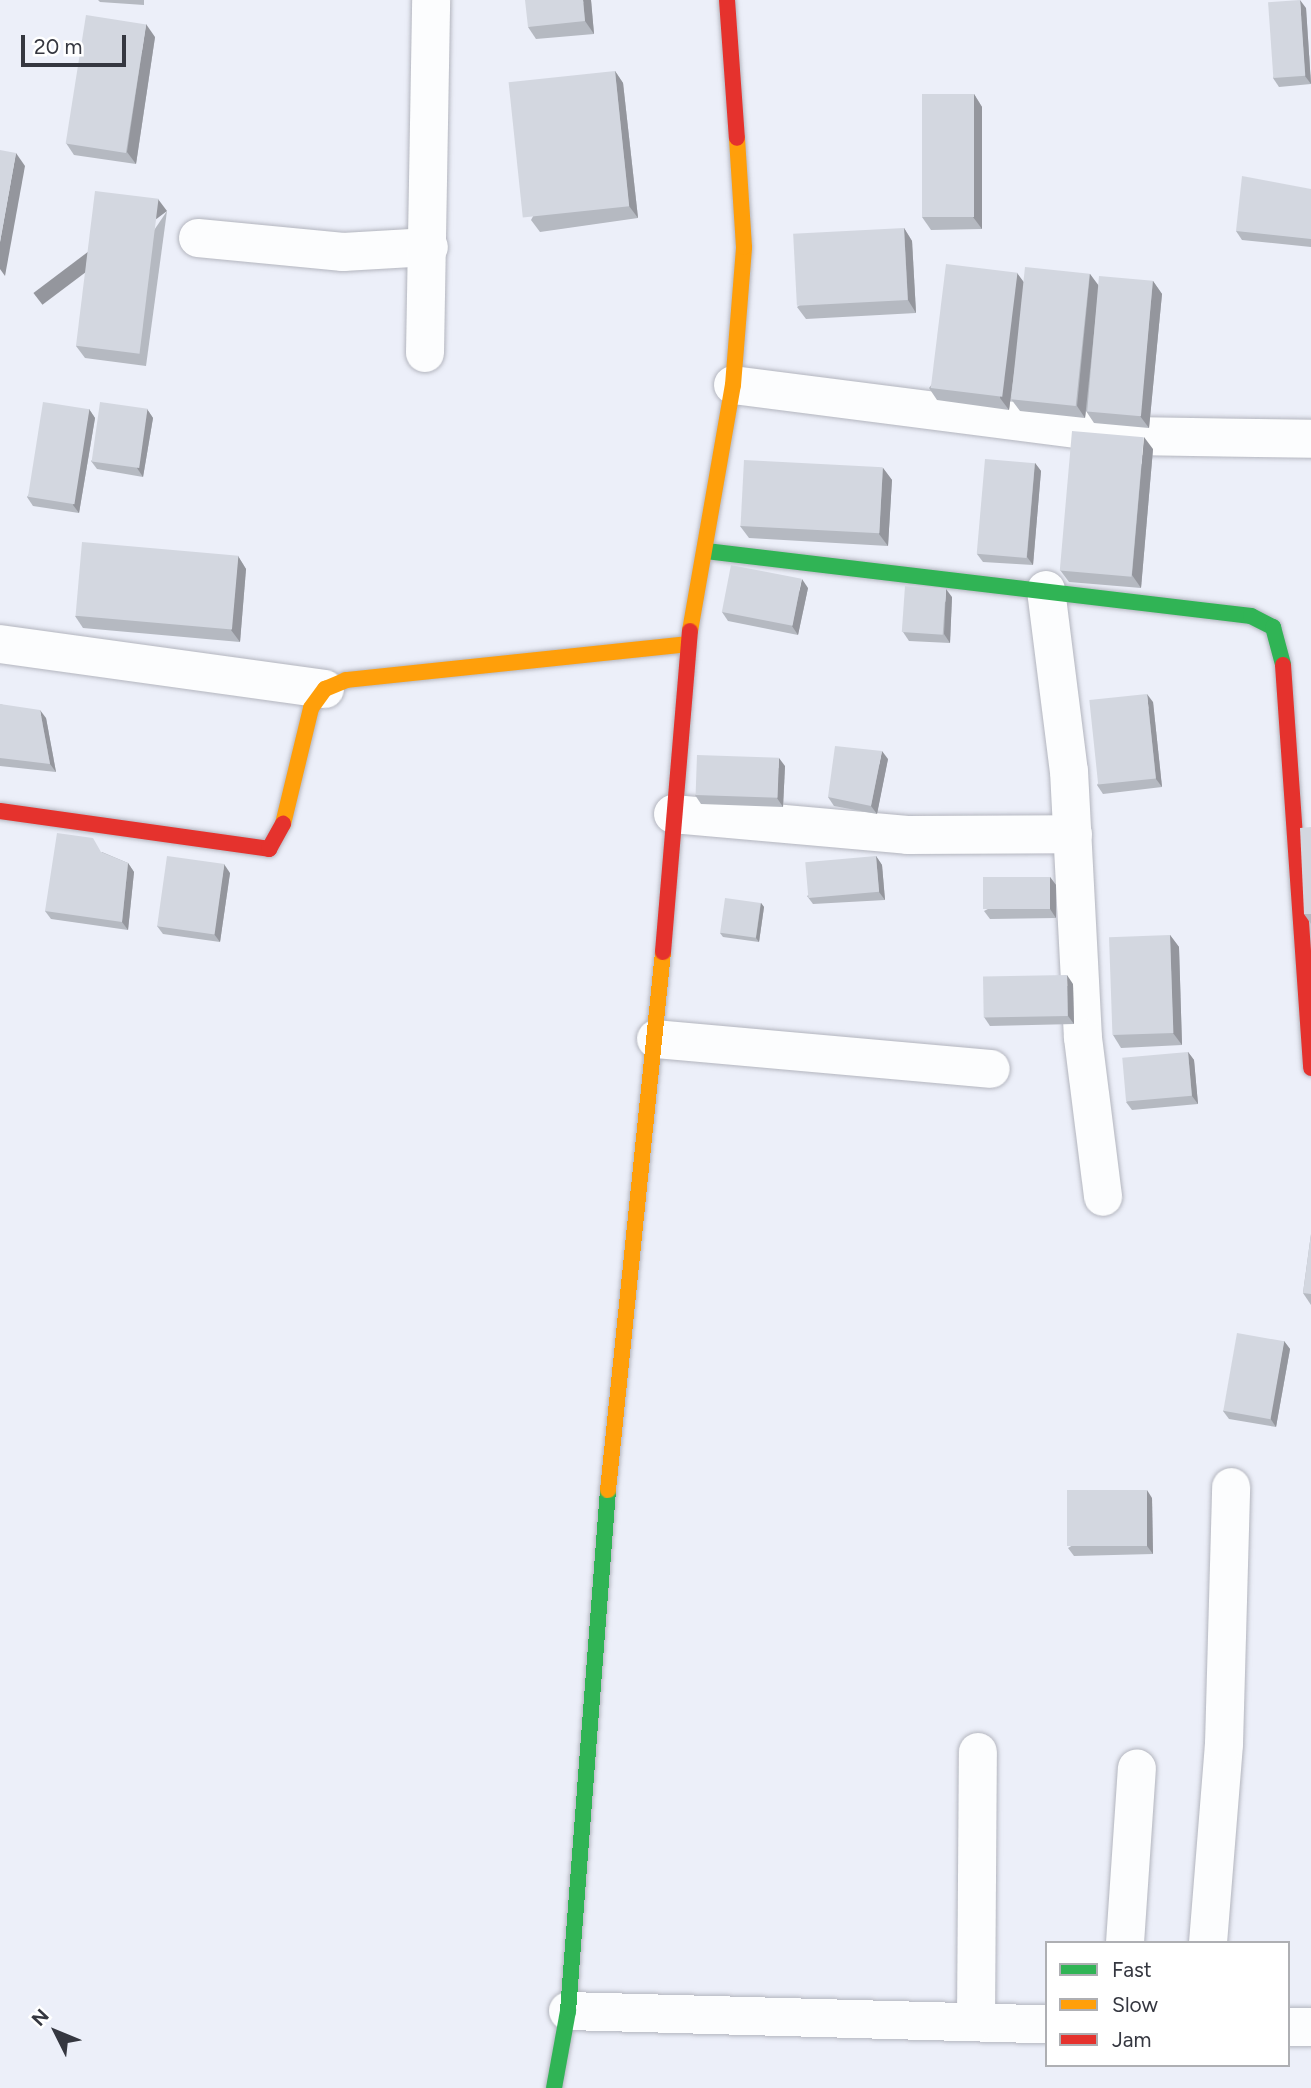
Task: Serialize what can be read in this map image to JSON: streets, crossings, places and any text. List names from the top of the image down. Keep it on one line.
{"legend":["Fast","Slow","Jam"],"scale_bar":"20 m","north":"top left"}
